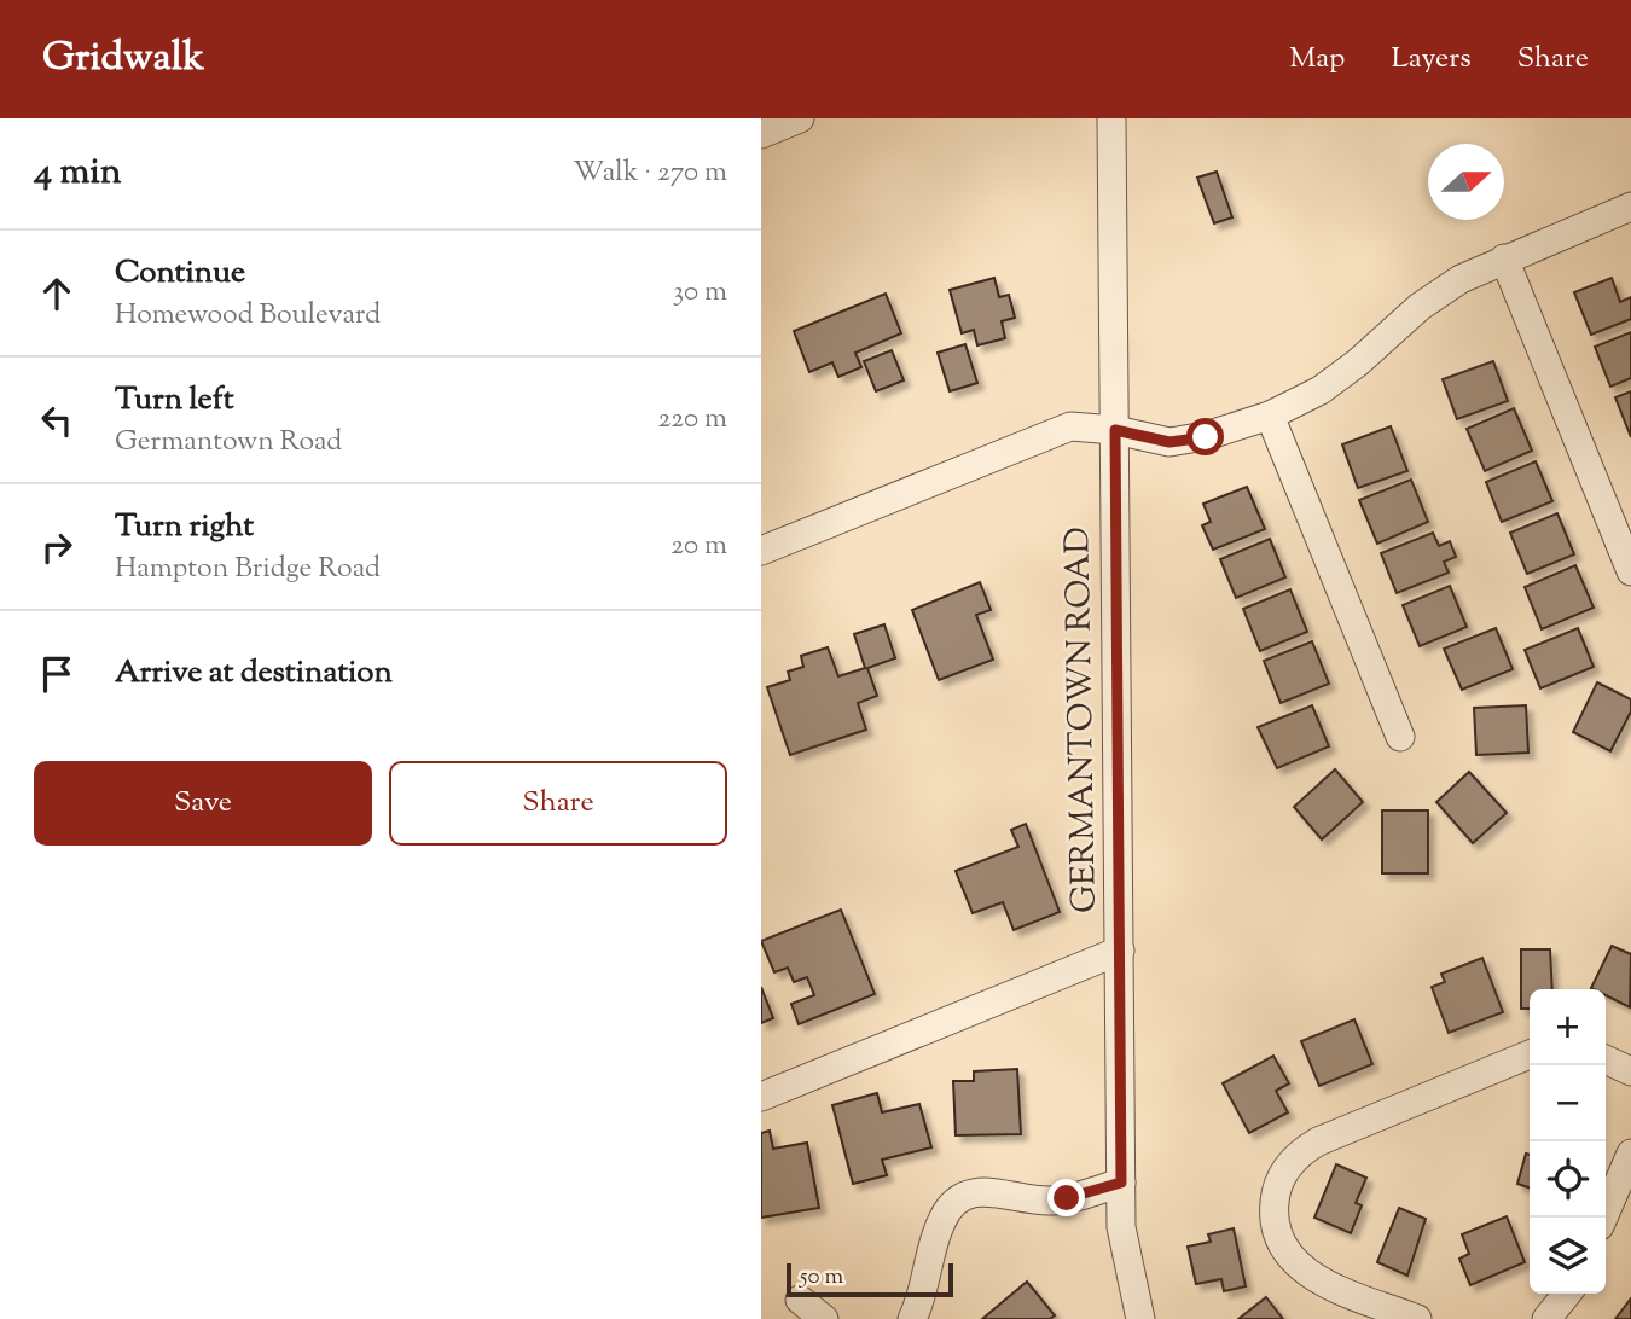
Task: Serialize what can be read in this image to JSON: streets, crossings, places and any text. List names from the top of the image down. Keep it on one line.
{"streets":{"street":["GERMANTOWN ROAD"]},"scale_bar":"50 m","north":"right","page":{"header":"Gridwalk","nav":["Map","Layers","Share"],"heading":["4 min","Walk · 270 m"],"list":[["Continue","Homewood Boulevard","30 m"],["Turn left","Germantown Road","220 m"],["Turn right","Hampton Bridge Road","20 m"],"Arrive at destination"],"buttons":["Save","Share"],"map_buttons":["+","−"],"scale":"50 m"}}
